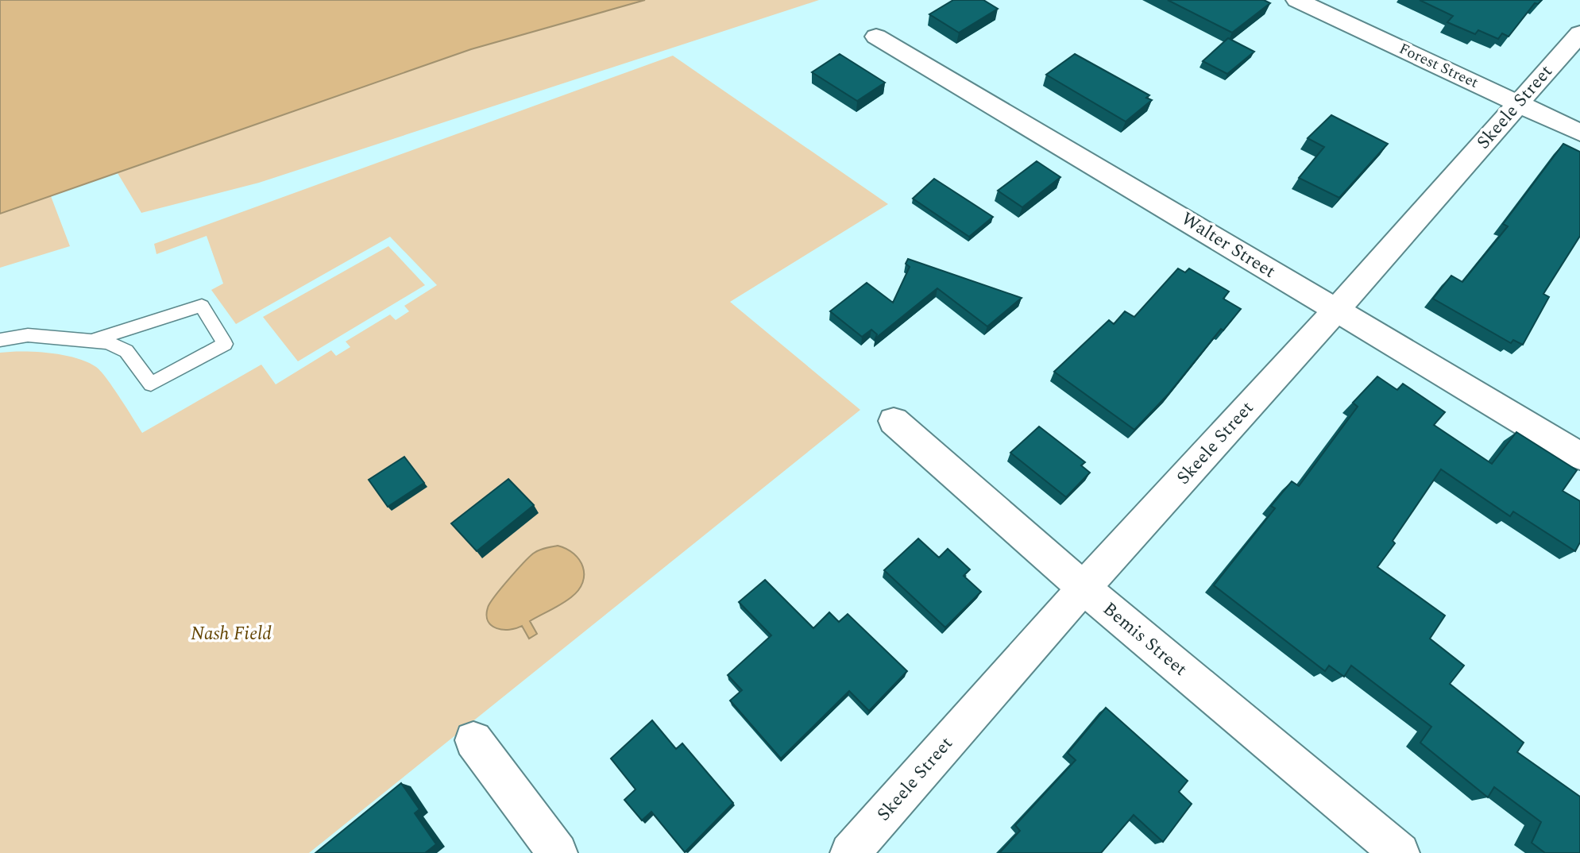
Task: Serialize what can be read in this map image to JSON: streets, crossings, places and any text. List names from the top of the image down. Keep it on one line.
{"streets":{"street":["Forest Street","Skeele Street","Walter Street","Bemis Street"]},"crossings":[["Forest Street","Skeele Street"],["Skeele Street","Walter Street"],["Skeele Street","Bemis Street"]],"parks":["Nash Field"]}
